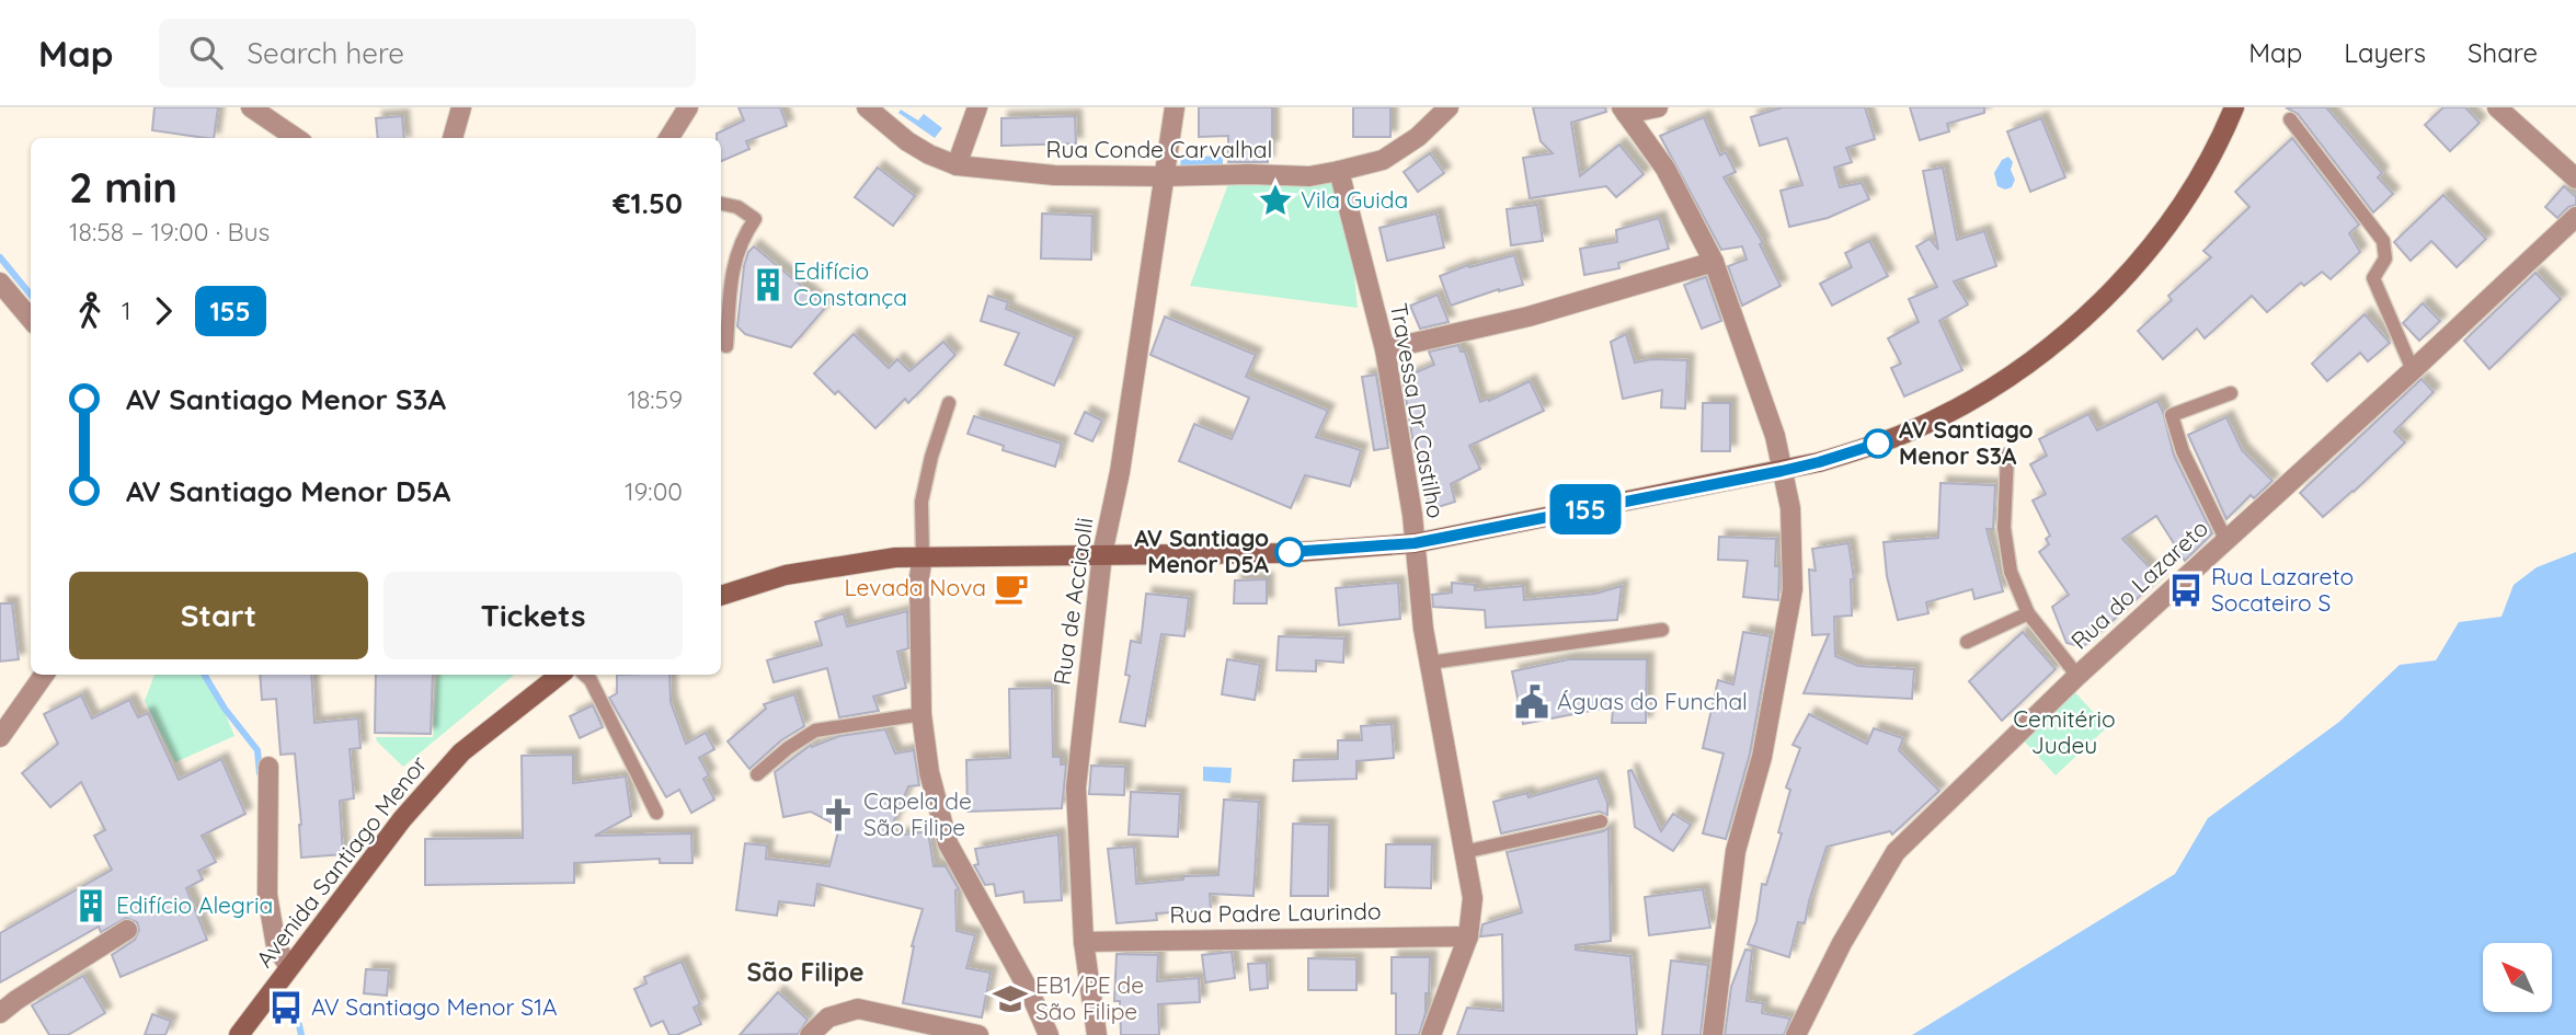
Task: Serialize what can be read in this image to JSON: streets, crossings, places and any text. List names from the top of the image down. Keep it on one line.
{"streets":{"main road":["Avenida Santiago Menor"],"street":["Rua Conde Carvalhal","Travessa Dr Castilho","Rua do Lazareto","Rua de Acciaolli","Rua Padre Laurindo"]},"crossings":[["Rua Conde Carvalhal","Travessa Dr Castilho"],["Rua Conde Carvalhal","Rua de Acciaolli"],["Travessa Dr Castilho","Rua Padre Laurindo"],["Rua de Acciaolli","Rua Padre Laurindo"]],"districts":["São Filipe"],"parks":["Cemitério Judeu"],"places":{"place":["Vila Guida"],"building":["Edifício Constança","Edifício Alegria"],"other":["AV Santiago Menor S3A","AV Santiago Menor D5A"],"cafe":["Levada Nova"],"bus stop":["Rua Lazareto Socateiro S","AV Santiago Menor S1A"],"public building":["Águas do Funchal"],"church":["Capela de São Filipe"],"school or university":["EB1/PE de São Filipe"]},"lines":["bus line 155"],"north":"top left","page":{"header":"Map","search":"Search here","nav":["Map","Layers","Share"],"on_map":"155","heading":["2 min","18:58 – 19:00 · Bus","€1.50"],"legs":["1","155"],"list":[{"name":"AV Santiago Menor S3A","value":"18:59"},{"name":"AV Santiago Menor D5A","value":"19:00"}],"buttons":["Start","Tickets"]}}
